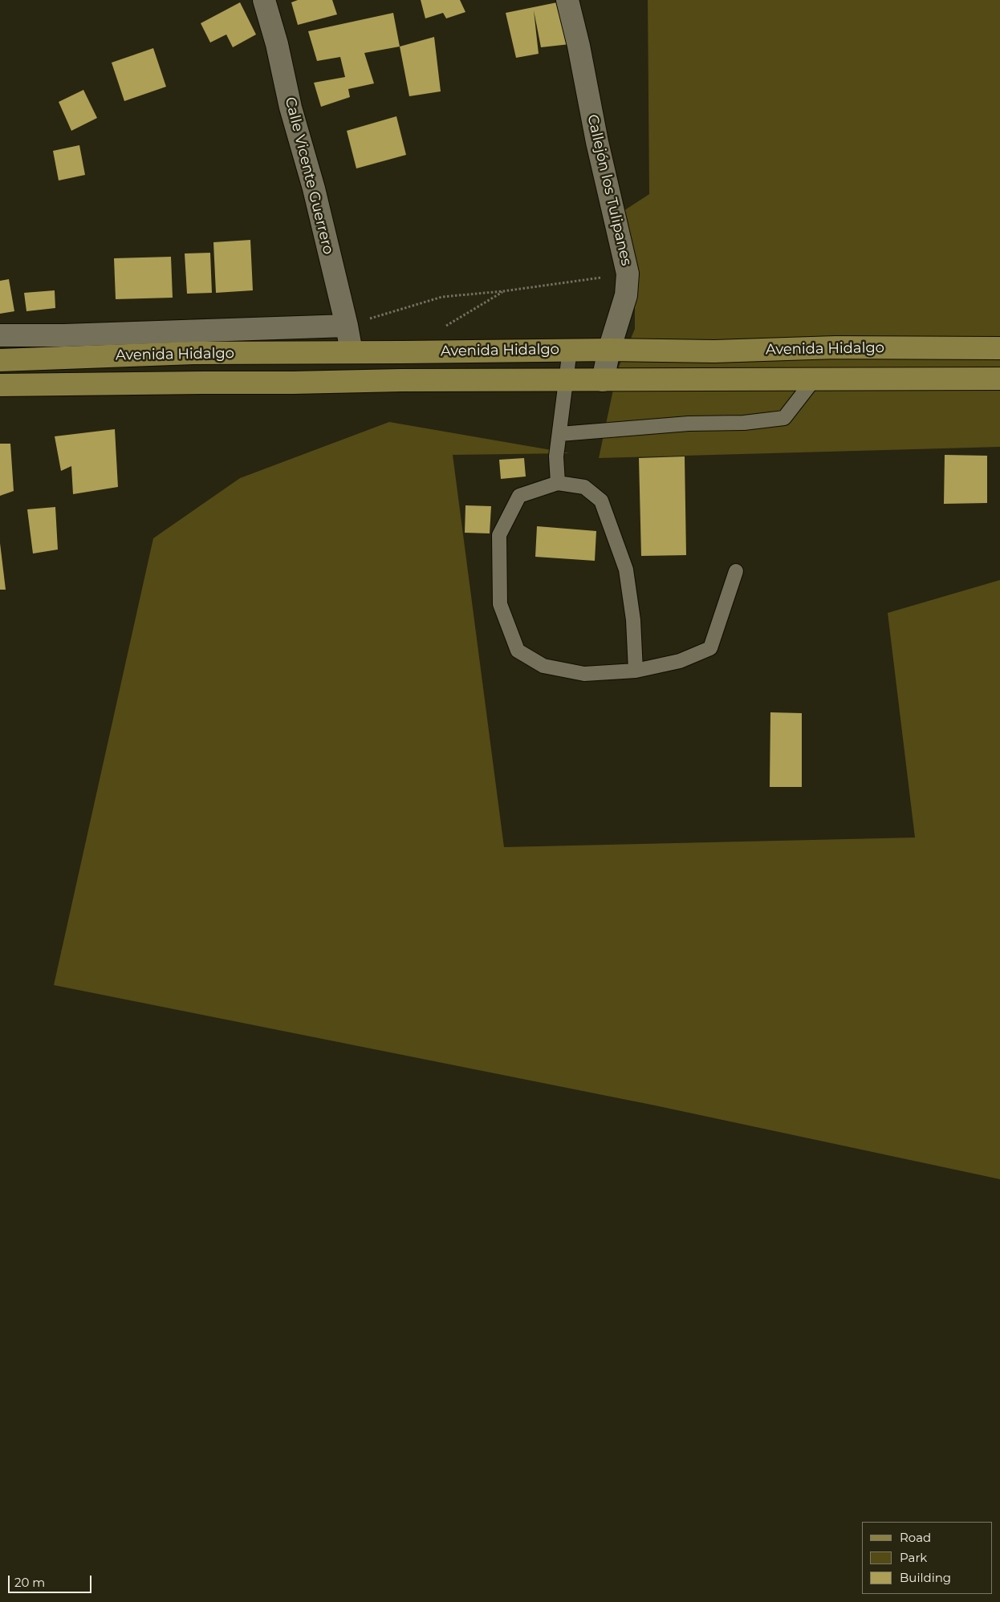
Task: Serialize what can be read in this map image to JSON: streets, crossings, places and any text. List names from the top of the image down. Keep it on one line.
{"streets":{"main road":["Avenida Hidalgo"],"street":["Calle Vicente Guerrero","Callejón los Tulipanes"]},"crossings":[["Calle Vicente Guerrero","Avenida Hidalgo"],["Callejón los Tulipanes","Avenida Hidalgo"]],"legend":["Road","Park","Building"],"scale_bar":"20 m"}
